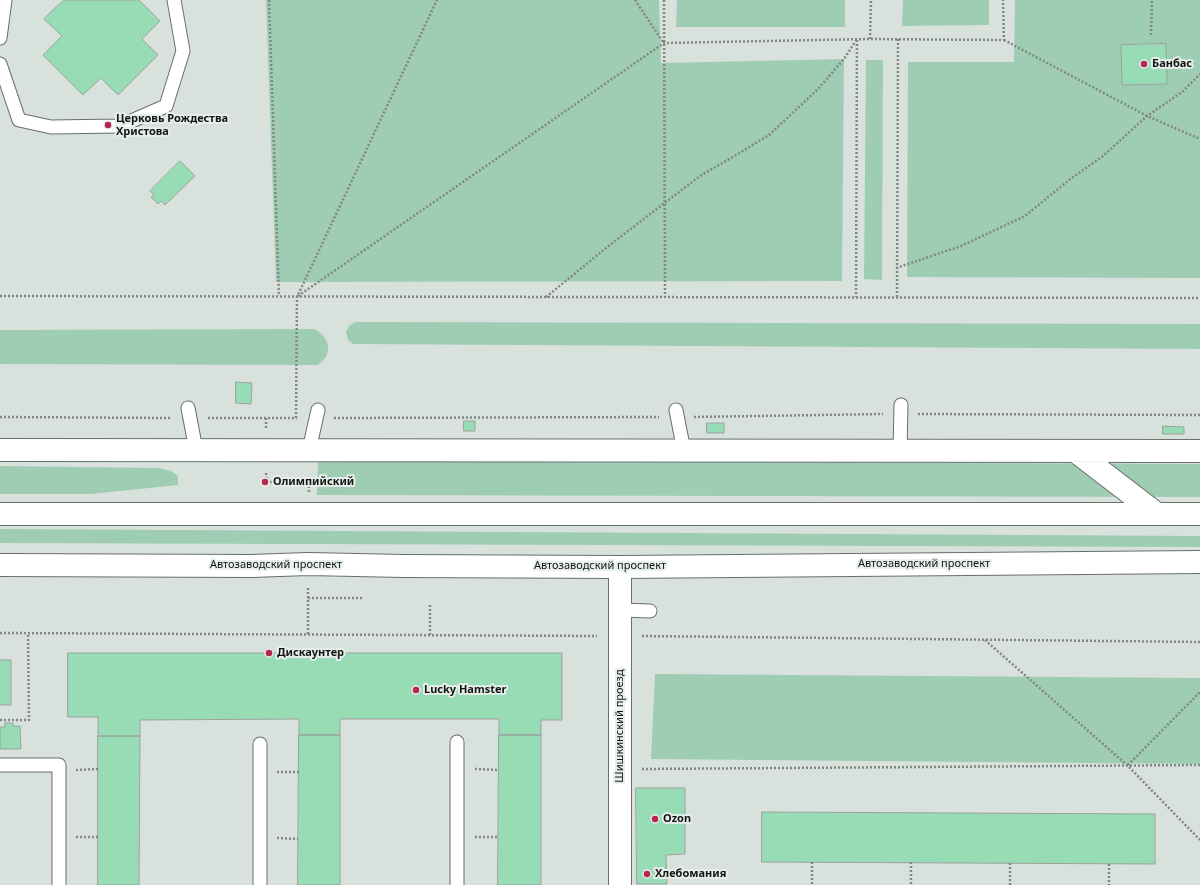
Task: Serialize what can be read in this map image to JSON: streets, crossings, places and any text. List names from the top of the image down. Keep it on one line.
{"streets":{"street":["Автозаводский проспект","Шишкинский проезд"]},"crossings":[["Автозаводский проспект","Шишкинский проезд"]],"places":["Банбас","Церковь Рождества Христова","Олимпийский","Дискаунтер","Lucky Hamster","Ozon","Хлебомания"]}
